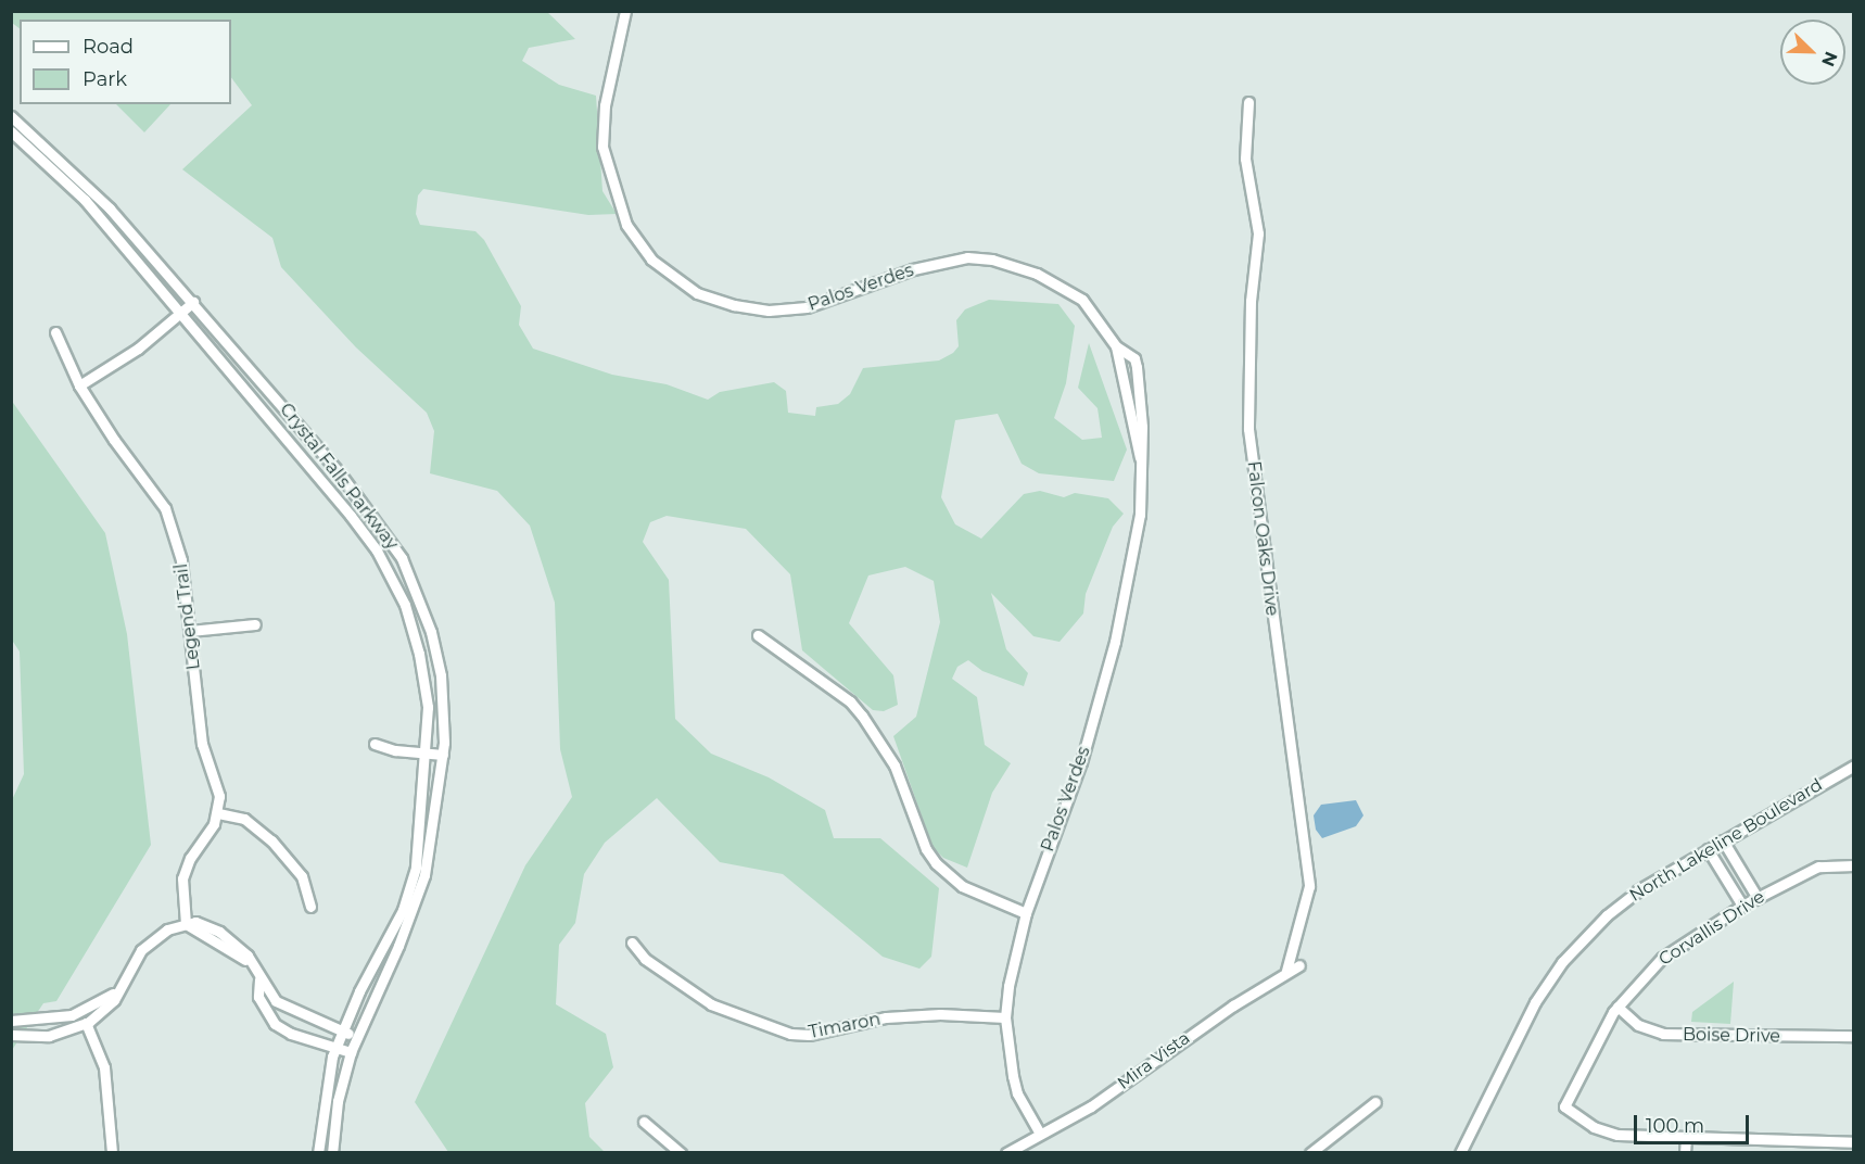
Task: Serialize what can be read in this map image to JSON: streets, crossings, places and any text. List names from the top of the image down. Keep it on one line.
{"streets":{"street":["Palos Verdes","Crystal Falls Parkway","Falcon Oaks Drive","Legend Trail","North Lakeline Boulevard","Corvallis Drive","Timaron","Boise Drive","Mira Vista"]},"crossings":[["Palos Verdes","Timaron"],["Palos Verdes","Mira Vista"],["Falcon Oaks Drive","Mira Vista"],["Corvallis Drive","Boise Drive"]],"legend":["Road","Park"],"scale_bar":"100 m","north":"bottom right"}
